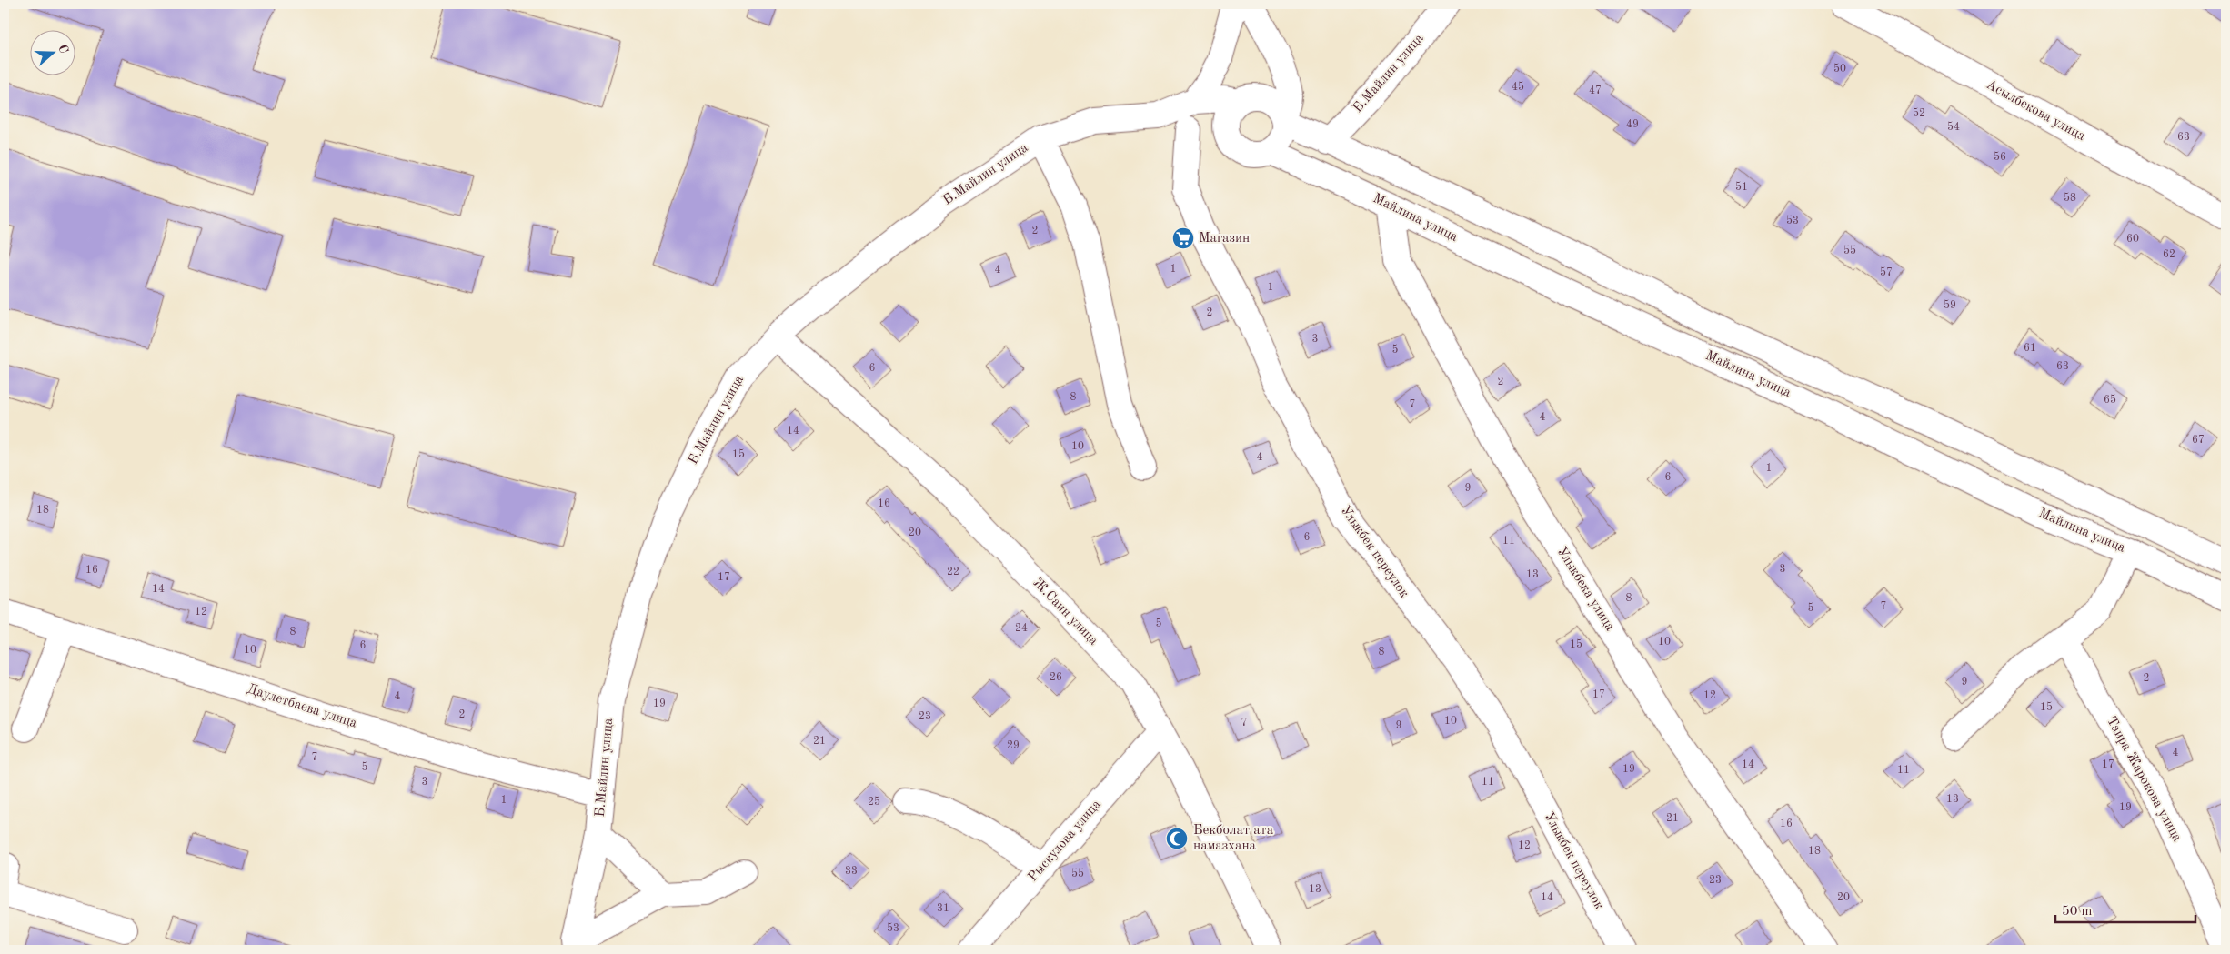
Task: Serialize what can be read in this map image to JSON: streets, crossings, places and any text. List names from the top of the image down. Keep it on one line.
{"streets":{"street":["Б.Майлин улица","Асылбекова улица","Майлина улица","Улыкбек переулок","Улыкбека улица","Ж.Саин улица","Даулетбаева улица","Таира Жарокова улица","Рыскулова улица"]},"crossings":[["Б.Майлин улица","Майлина улица"],["Б.Майлин улица","Улыкбек переулок"],["Б.Майлин улица","Ж.Саин улица"],["Б.Майлин улица","Даулетбаева улица"],["Майлина улица","Улыкбека улица"],["Ж.Саин улица","Рыскулова улица"]],"places":{"supermarket":["Магазин"],"mosque":["Бекболат ата намазхана"]},"house_numbers":["50","45","47","52","49","54","63","56","51","58","53","2","60","55","62","1","4","57","1","59","2","3","61","5","63","6","2","8","65","7","4","14","67","10","15","4","1","6","9","16","18","20","6","11","3","16","22","13","17","14","8","7","5","12","5","24","8","10","15","6","10","8","26","2","9","17","12","4","19","15","2","23","10","7","9","21","29","4","7","14","17","5","19","11","3","11","13","1","25","19","21","16","12","18","33","55","23","13","14","20","31","53"],"scale_bar":"50 m","north":"right"}
